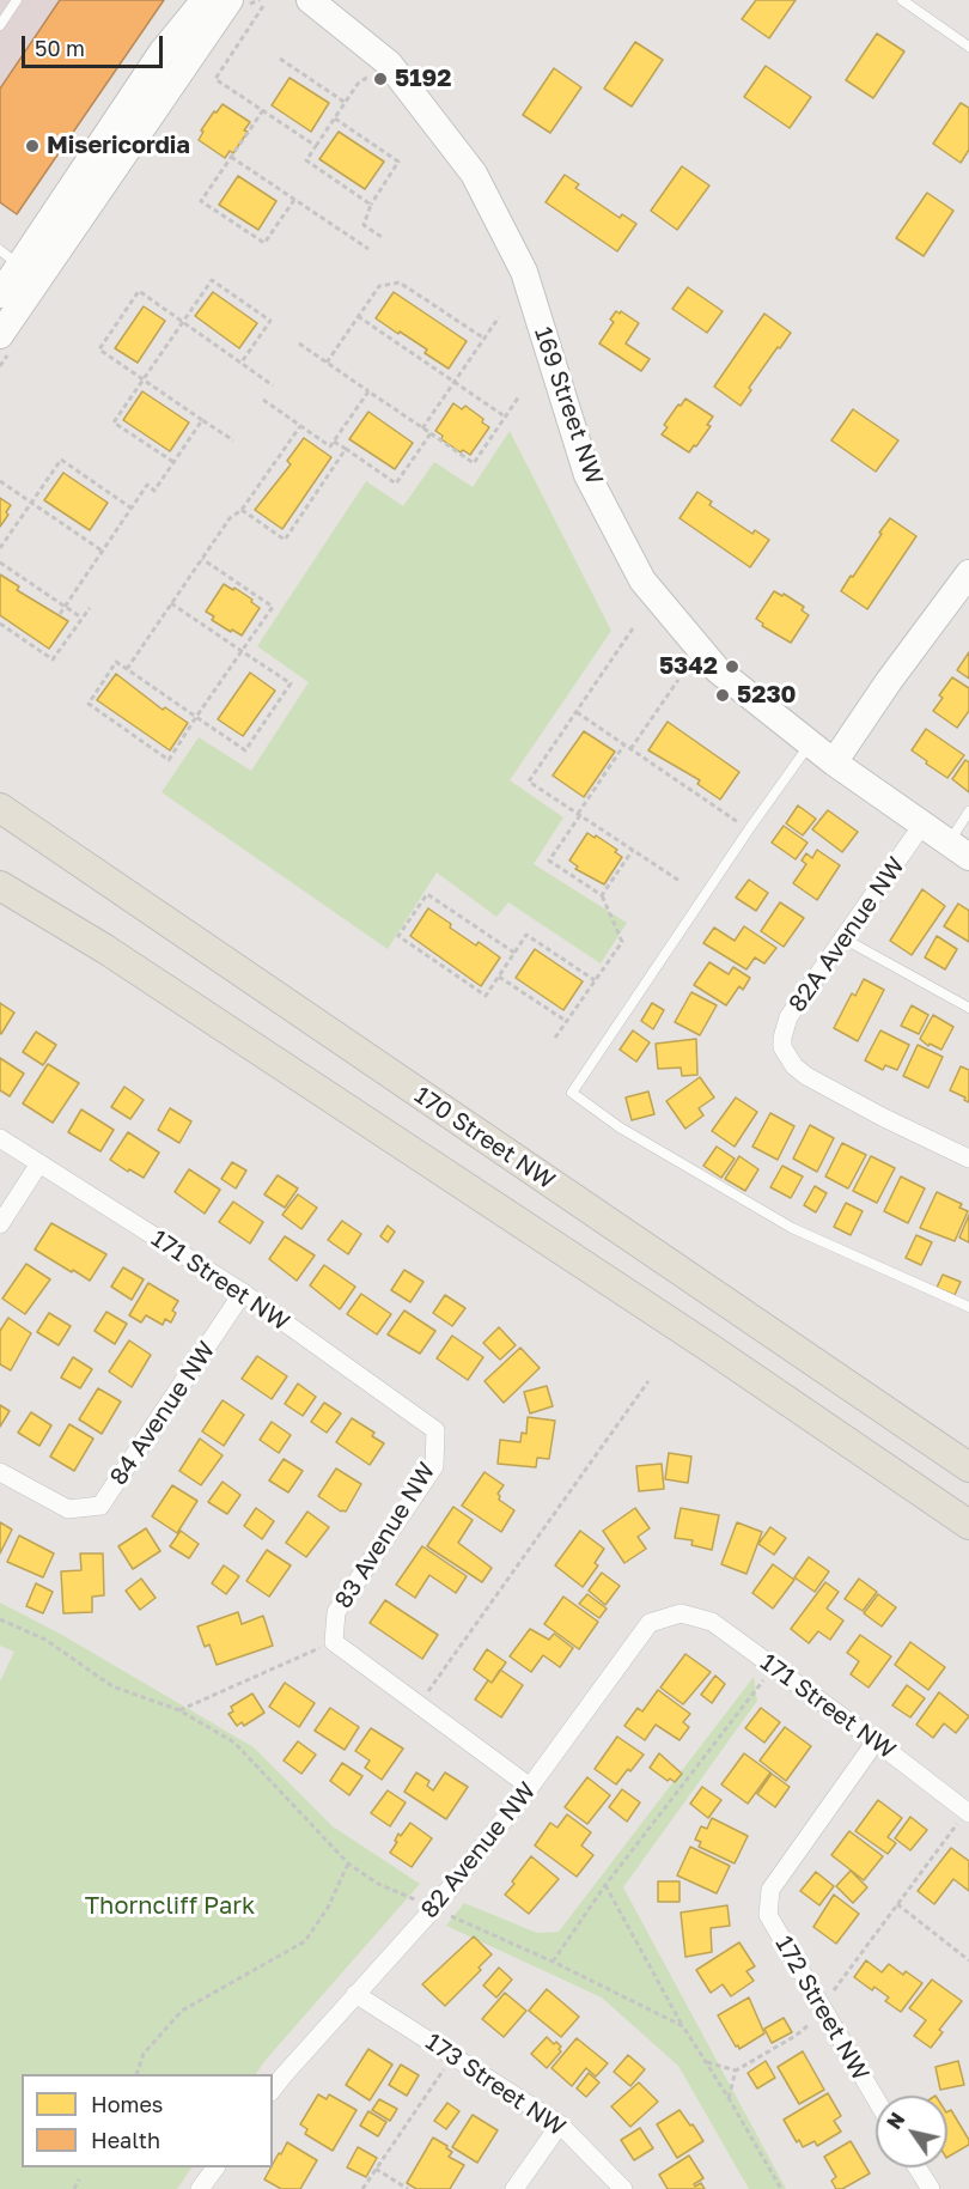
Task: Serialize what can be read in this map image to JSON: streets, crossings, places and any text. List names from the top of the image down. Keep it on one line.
{"streets":{"main road":["170 Street NW"],"street":["169 Street NW","82A Avenue NW","171 Street NW","84 Avenue NW","83 Avenue NW","82 Avenue NW","172 Street NW","173 Street NW"]},"crossings":[["169 Street NW","82A Avenue NW"],["171 Street NW","84 Avenue NW"],["171 Street NW","83 Avenue NW"],["171 Street NW","82 Avenue NW"],["171 Street NW","172 Street NW"],["82 Avenue NW","173 Street NW"]],"parks":["Thorncliff Park"],"places":["5192","Misericordia","5342","5230"],"legend":["Homes","Health"],"scale_bar":"50 m","north":"top left"}
